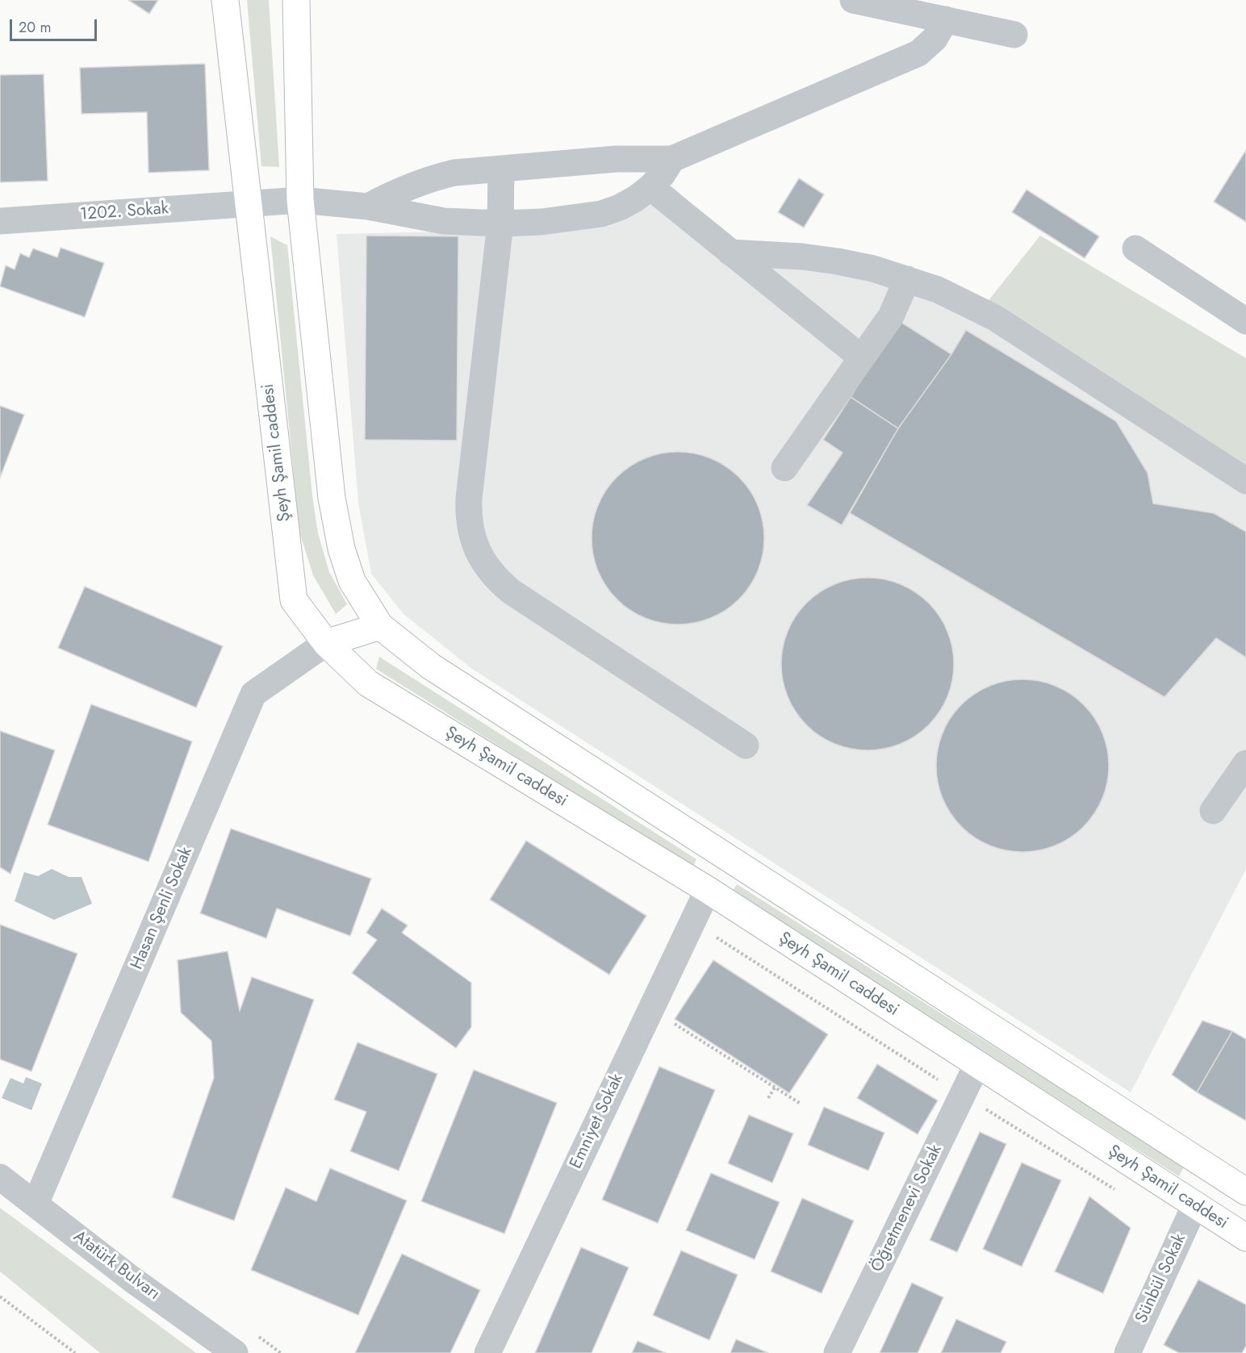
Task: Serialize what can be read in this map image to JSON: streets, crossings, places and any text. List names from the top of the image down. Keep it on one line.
{"streets":{"main road":["Şeyh Şamil caddesi"],"street":["1202. Sokak","Hasan Şenli Sokak","Emniyet Sokak","Öğretmenevi Sokak","Atatürk Bulvarı","Sünbül Sokak"]},"crossings":[["1202. Sokak","Şeyh Şamil caddesi"],["Şeyh Şamil caddesi","Hasan Şenli Sokak"],["Şeyh Şamil caddesi","Emniyet Sokak"],["Şeyh Şamil caddesi","Öğretmenevi Sokak"],["Şeyh Şamil caddesi","Sünbül Sokak"],["Hasan Şenli Sokak","Atatürk Bulvarı"]],"scale_bar":"20 m"}
